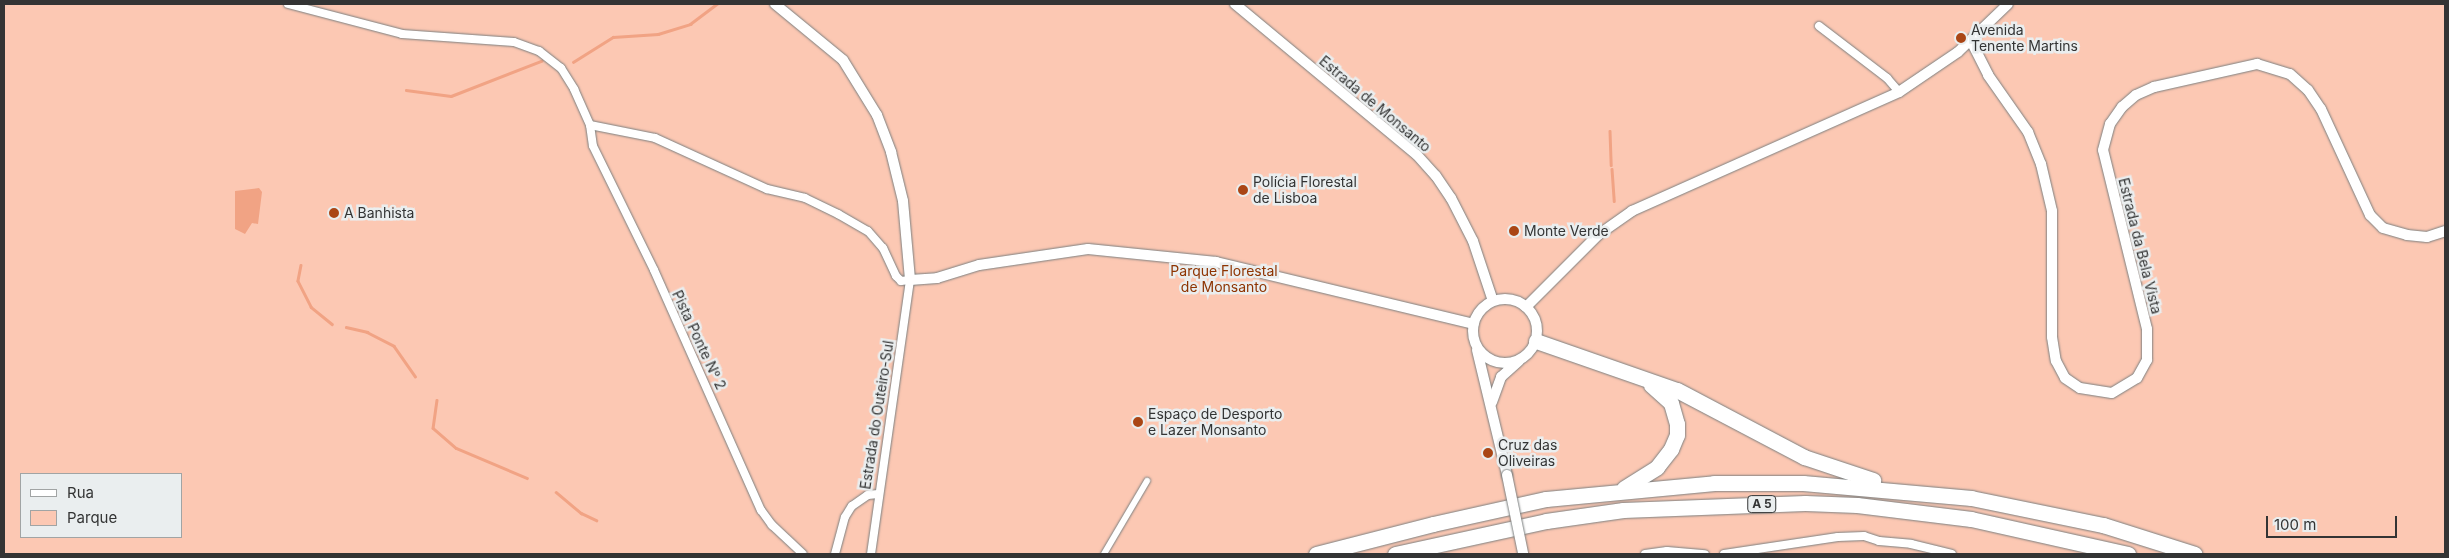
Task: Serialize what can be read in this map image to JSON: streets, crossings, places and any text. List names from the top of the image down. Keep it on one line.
{"streets":{"highway":["A 5"],"street":["Estrada de Monsanto","Estrada da Bela Vista","Pista Ponte Nº 2","Estrada do Outeiro-Sul"]},"parks":["Parque Florestal de Monsanto"],"places":["Avenida Tenente Martins","Polícia Florestal de Lisboa","A Banhista","Monte Verde","Espaço de Desporto e Lazer Monsanto","Cruz das Oliveiras"],"legend":["Rua","Parque"],"scale_bar":"100 m"}
